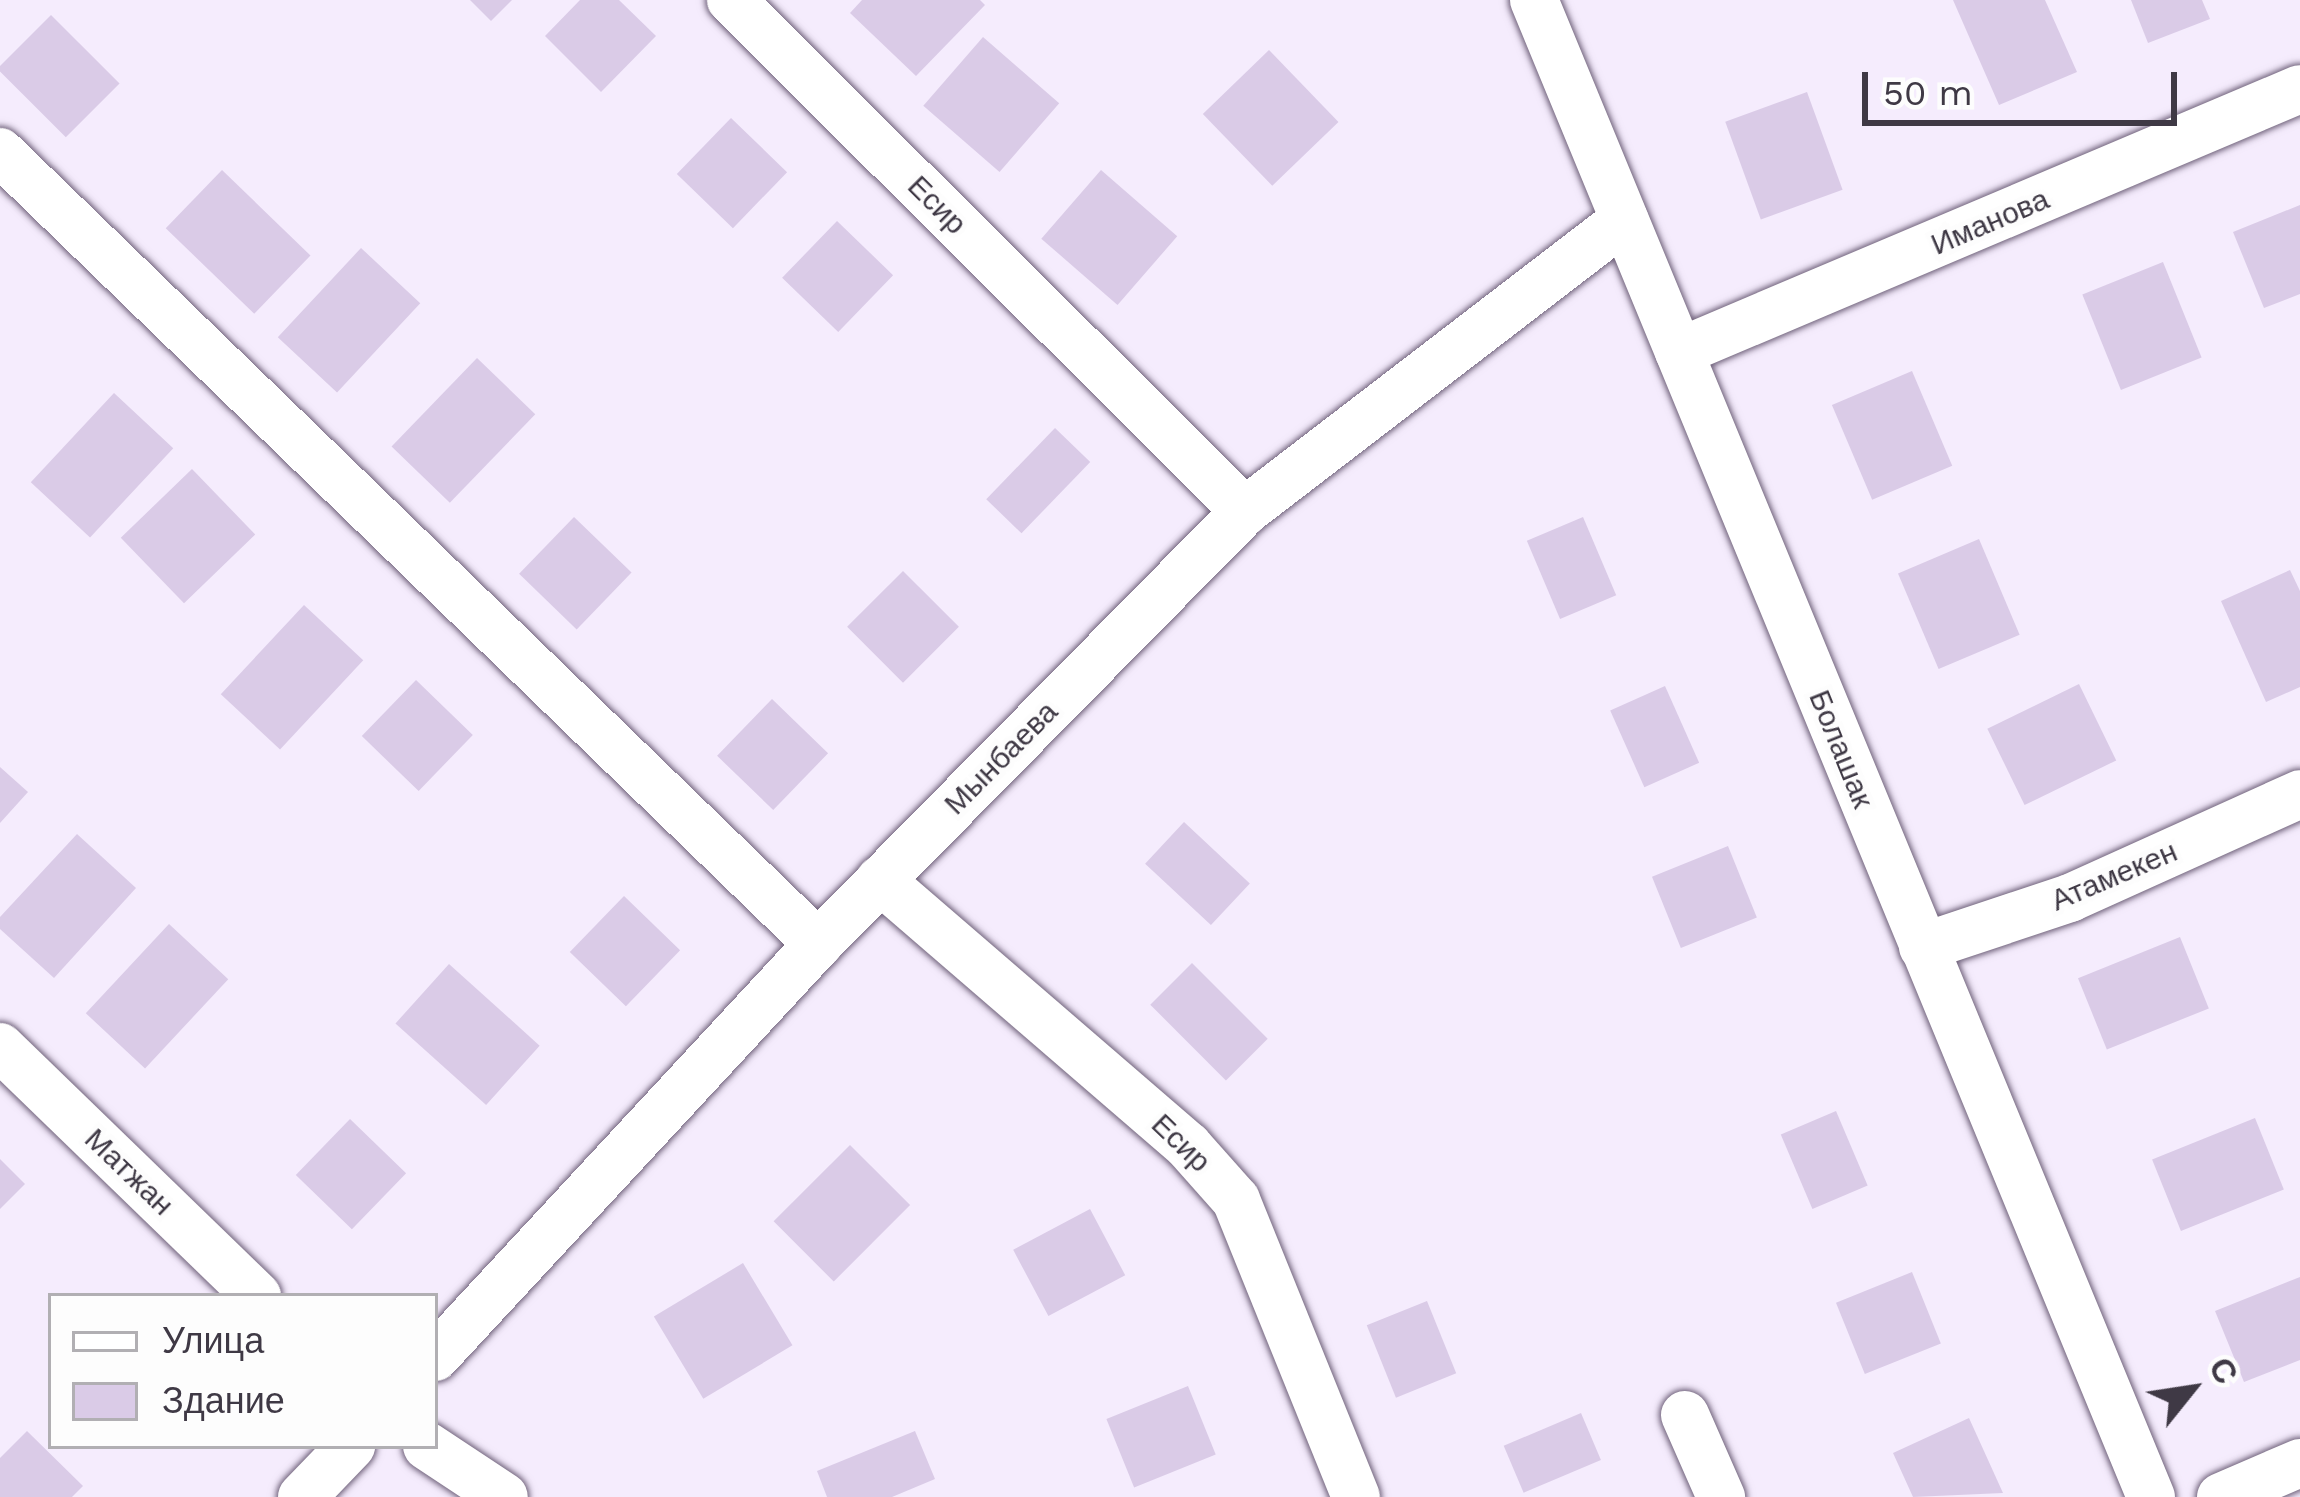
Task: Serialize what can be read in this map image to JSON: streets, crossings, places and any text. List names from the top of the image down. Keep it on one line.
{"streets":{"street":["Есир","Иманова","Болашак","Мынбаева","Атамекен","Матжан"]},"crossings":[["Есир","Мынбаева"],["Иманова","Болашак"],["Болашак","Мынбаева"],["Болашак","Атамекен"]],"legend":["Улица","Здание"],"scale_bar":"50 m","north":"top right"}
